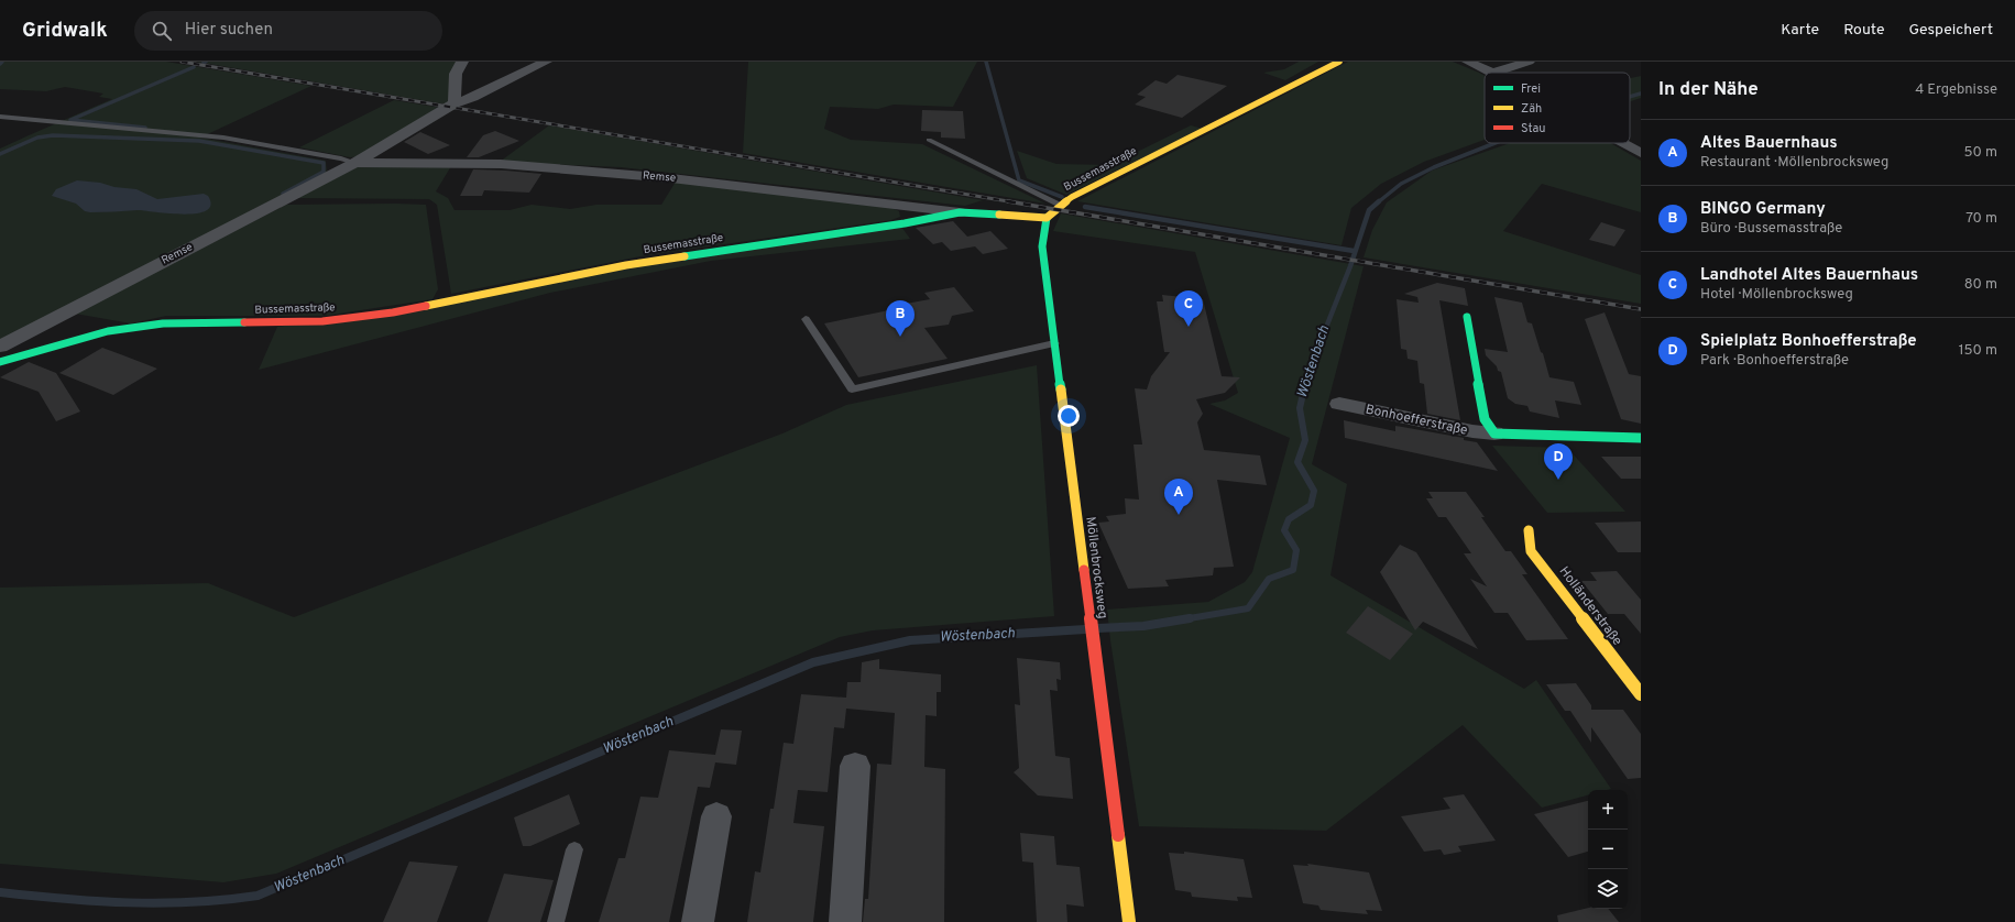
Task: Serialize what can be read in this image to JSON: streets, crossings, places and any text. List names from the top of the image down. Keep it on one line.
{"streets":{"street":["Bussemasstraße","Remse","Bonhoefferstraße","Möllenbrocksweg","Holländerstraße"]},"crossings":[["Bussemasstraße","Remse"],["Bussemasstraße","Möllenbrocksweg"]],"water":["Wöstenbach"],"legend":["Frei","Zäh","Stau"],"page":{"header":"Gridwalk","search":"Hier suchen","nav":["Karte","Route","Gespeichert"],"heading":["In der Nähe","4 Ergebnisse"],"list":[{"mark":"A","name":"Altes Bauernhaus","note":"Restaurant · Möllenbrocksweg","value":"50 m"},{"mark":"B","name":"BINGO Germany","note":"Büro · Bussemasstraße","value":"70 m"},{"mark":"C","name":"Landhotel Altes Bauernhaus","note":"Hotel · Möllenbrocksweg","value":"80 m"},{"mark":"D","name":"Spielplatz Bonhoefferstraße","note":"Park · Bonhoefferstraße","value":"150 m"}],"pins":["C","B","D","A"],"map_buttons":["+","−"]}}
